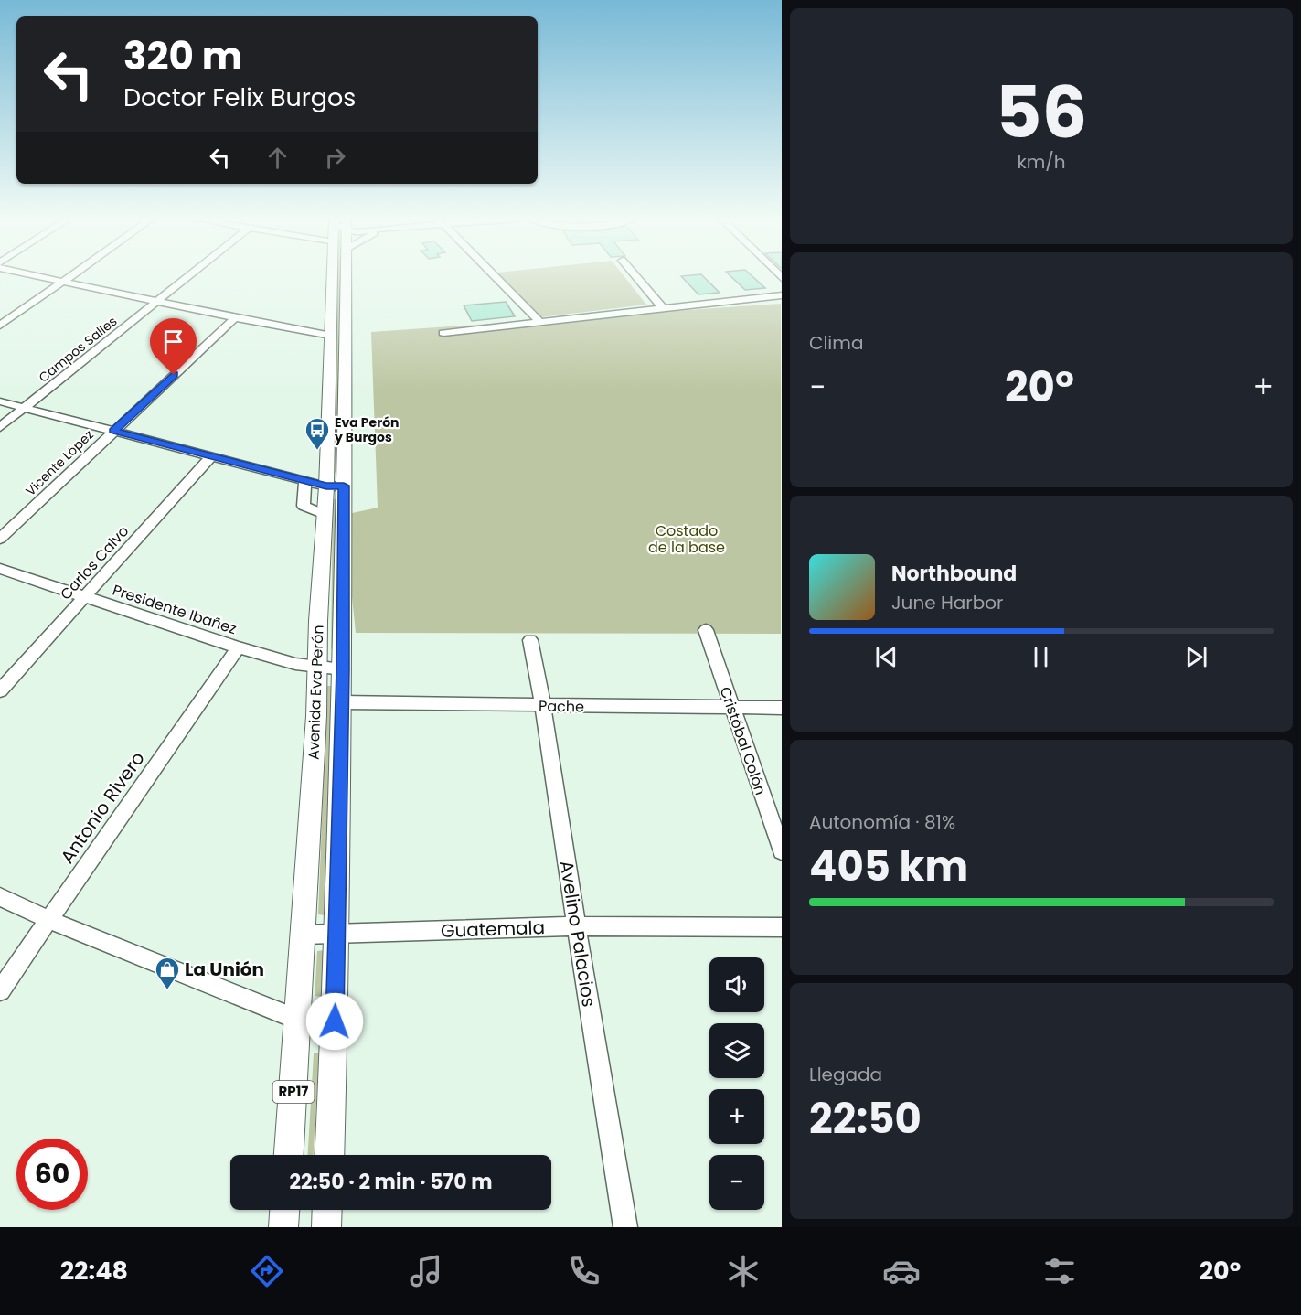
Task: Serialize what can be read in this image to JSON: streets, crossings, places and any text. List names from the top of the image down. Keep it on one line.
{"streets":{"main road":["Avenida Eva Perón","RP17"],"street":["Campos Salles","Vicente López","Carlos Calvo","Presidente Ibañez","Pache","Cristóbal Colón","Antonio Rivero","Guatemala","Avelino Palacios"]},"crossings":[["Carlos Calvo","Presidente Ibañez"],["Presidente Ibañez","Avenida Eva Perón"],["Presidente Ibañez","Antonio Rivero"],["Avenida Eva Perón","Pache"],["Avenida Eva Perón","Guatemala"],["Pache","Cristóbal Colón"],["Pache","Avelino Palacios"],["Guatemala","Avelino Palacios"]],"parks":["Costado de la base"],"places":{"bus stop":["Eva Perón y Burgos"],"shop":["La Unión"]},"page":{"tile":[["56","km/h"],"Clima",["Autonomía · 81%","405 km"],["Llegada","22:50"]],"turn":["320 m","Doctor Felix Burgos"],"heat":["−","20°","+"],"song":["Northbound","June Harbor"],"map_buttons":["+","−"],"limit":"60","trip":"22:50 · 2 min · 570 m","tabs":["22:48","20°"]}}
